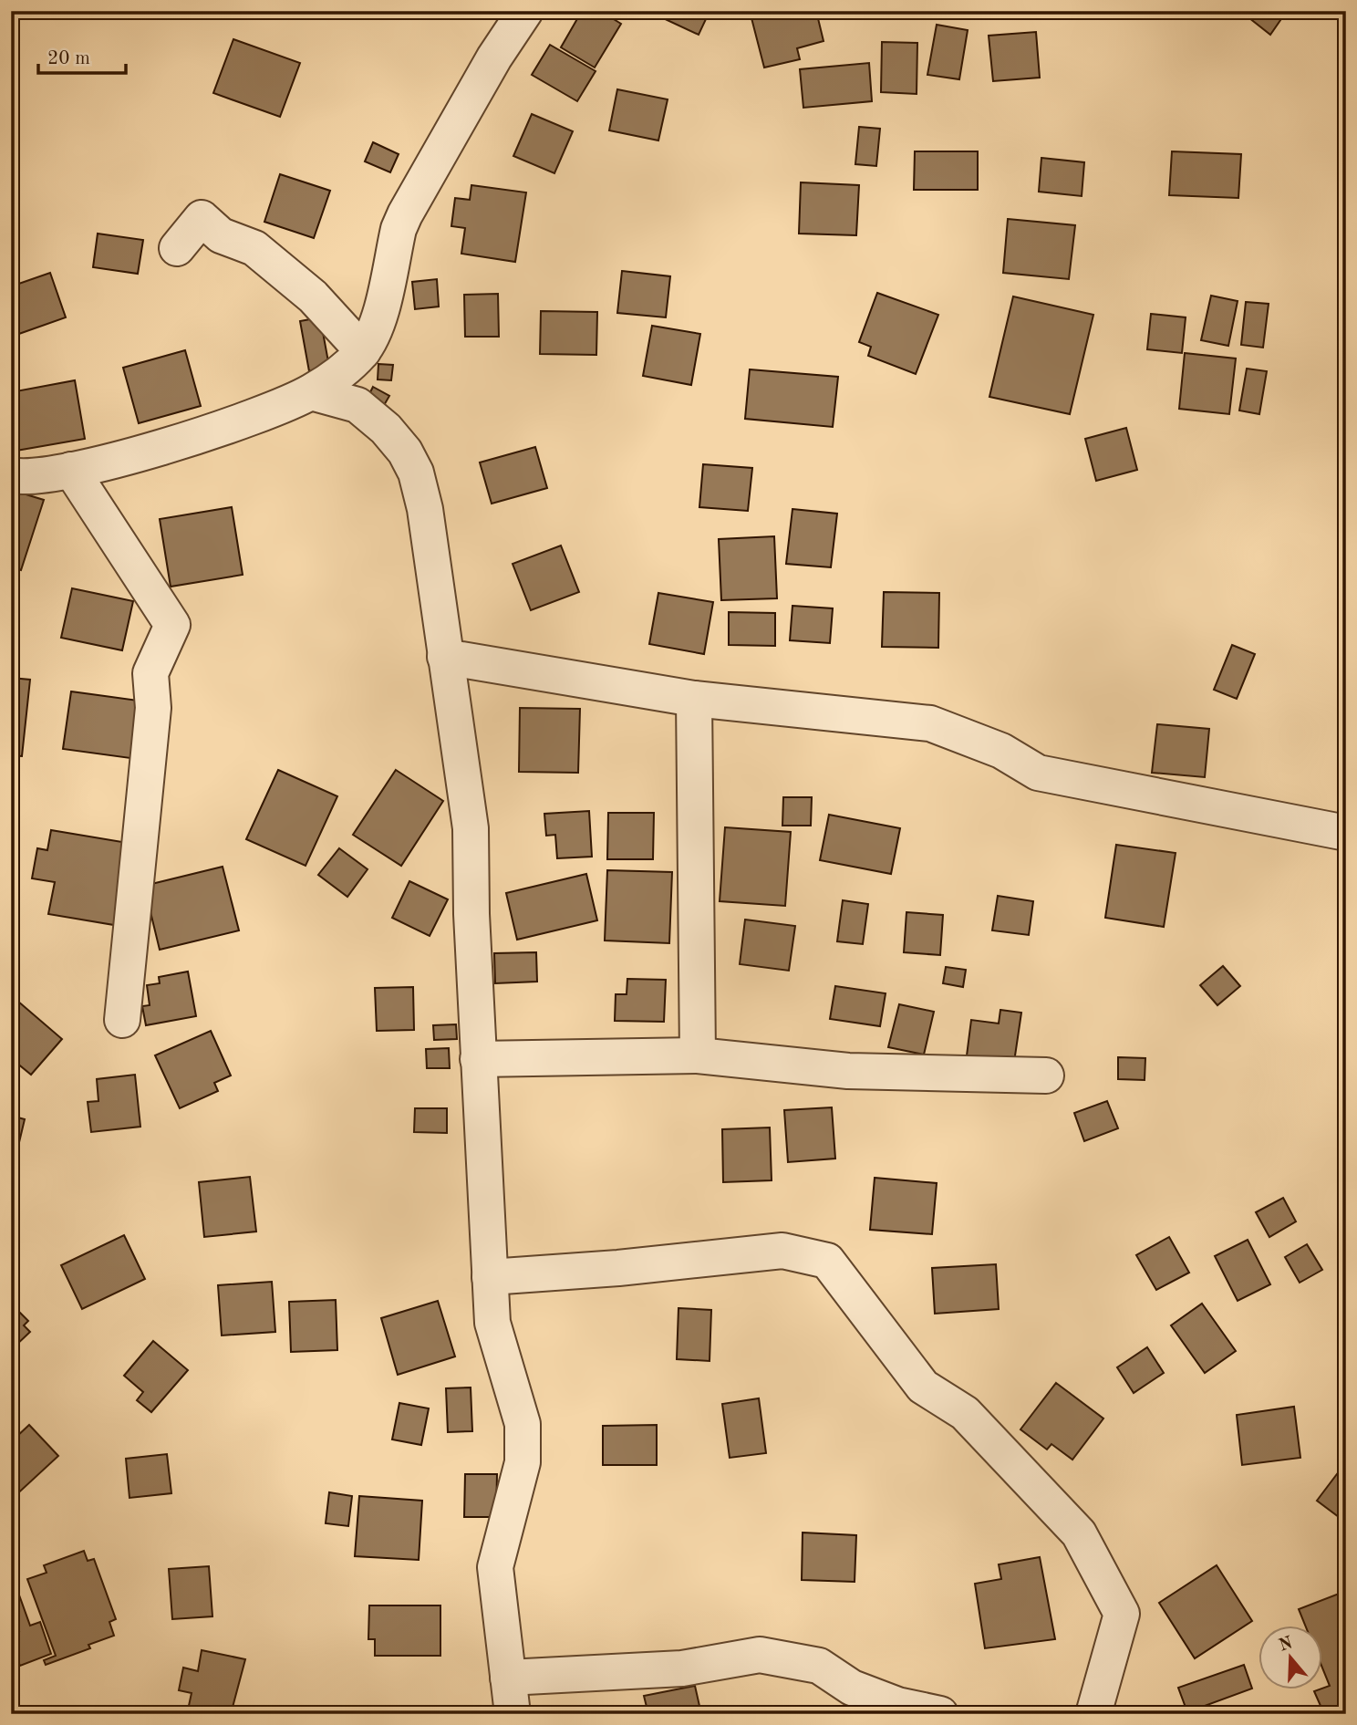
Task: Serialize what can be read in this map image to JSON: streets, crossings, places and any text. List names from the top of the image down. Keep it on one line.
{"scale_bar":"20 m","north":"top"}
